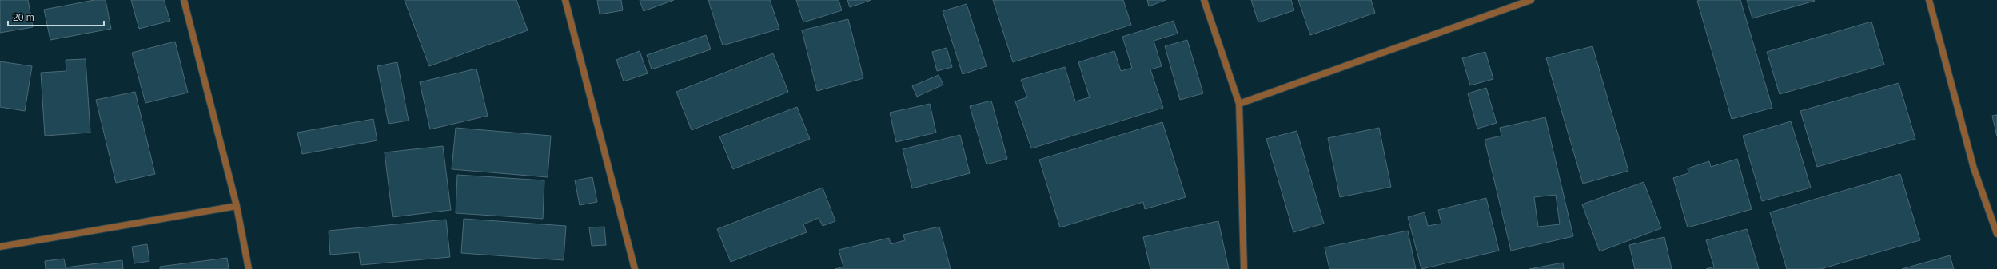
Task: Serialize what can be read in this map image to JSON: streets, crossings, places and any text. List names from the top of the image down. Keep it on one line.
{"scale_bar":"20 m"}
